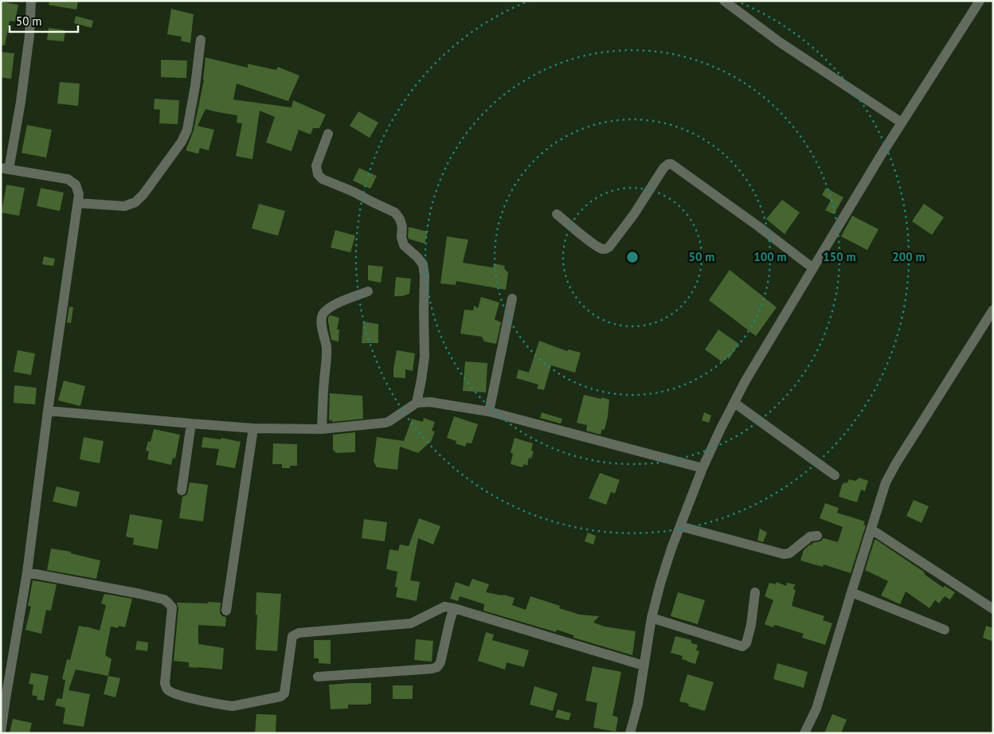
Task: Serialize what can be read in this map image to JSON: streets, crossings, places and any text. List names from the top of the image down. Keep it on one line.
{"scale_bar":"50 m","rings":["50 m","100 m","150 m","200 m"]}
